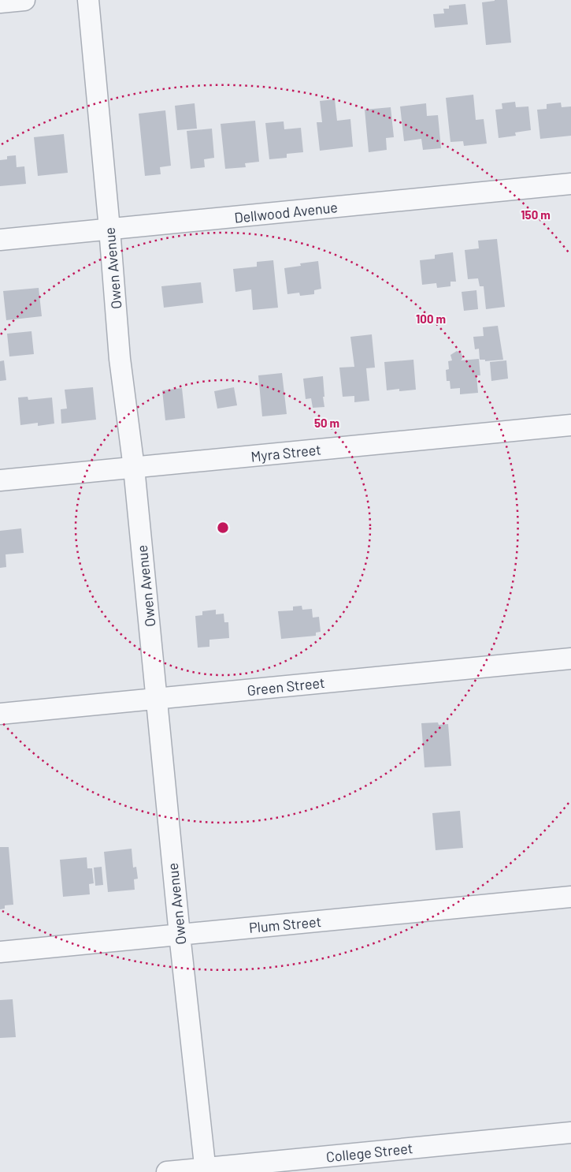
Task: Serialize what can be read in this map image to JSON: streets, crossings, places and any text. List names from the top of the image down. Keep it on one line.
{"streets":{"street":["Dellwood Avenue","Owen Avenue","Myra Street","Green Street","Plum Street","College Street"]},"crossings":[["Dellwood Avenue","Owen Avenue"],["Owen Avenue","Myra Street"],["Owen Avenue","Green Street"],["Owen Avenue","Plum Street"],["Owen Avenue","College Street"]],"rings":["150 m","100 m","50 m"]}
